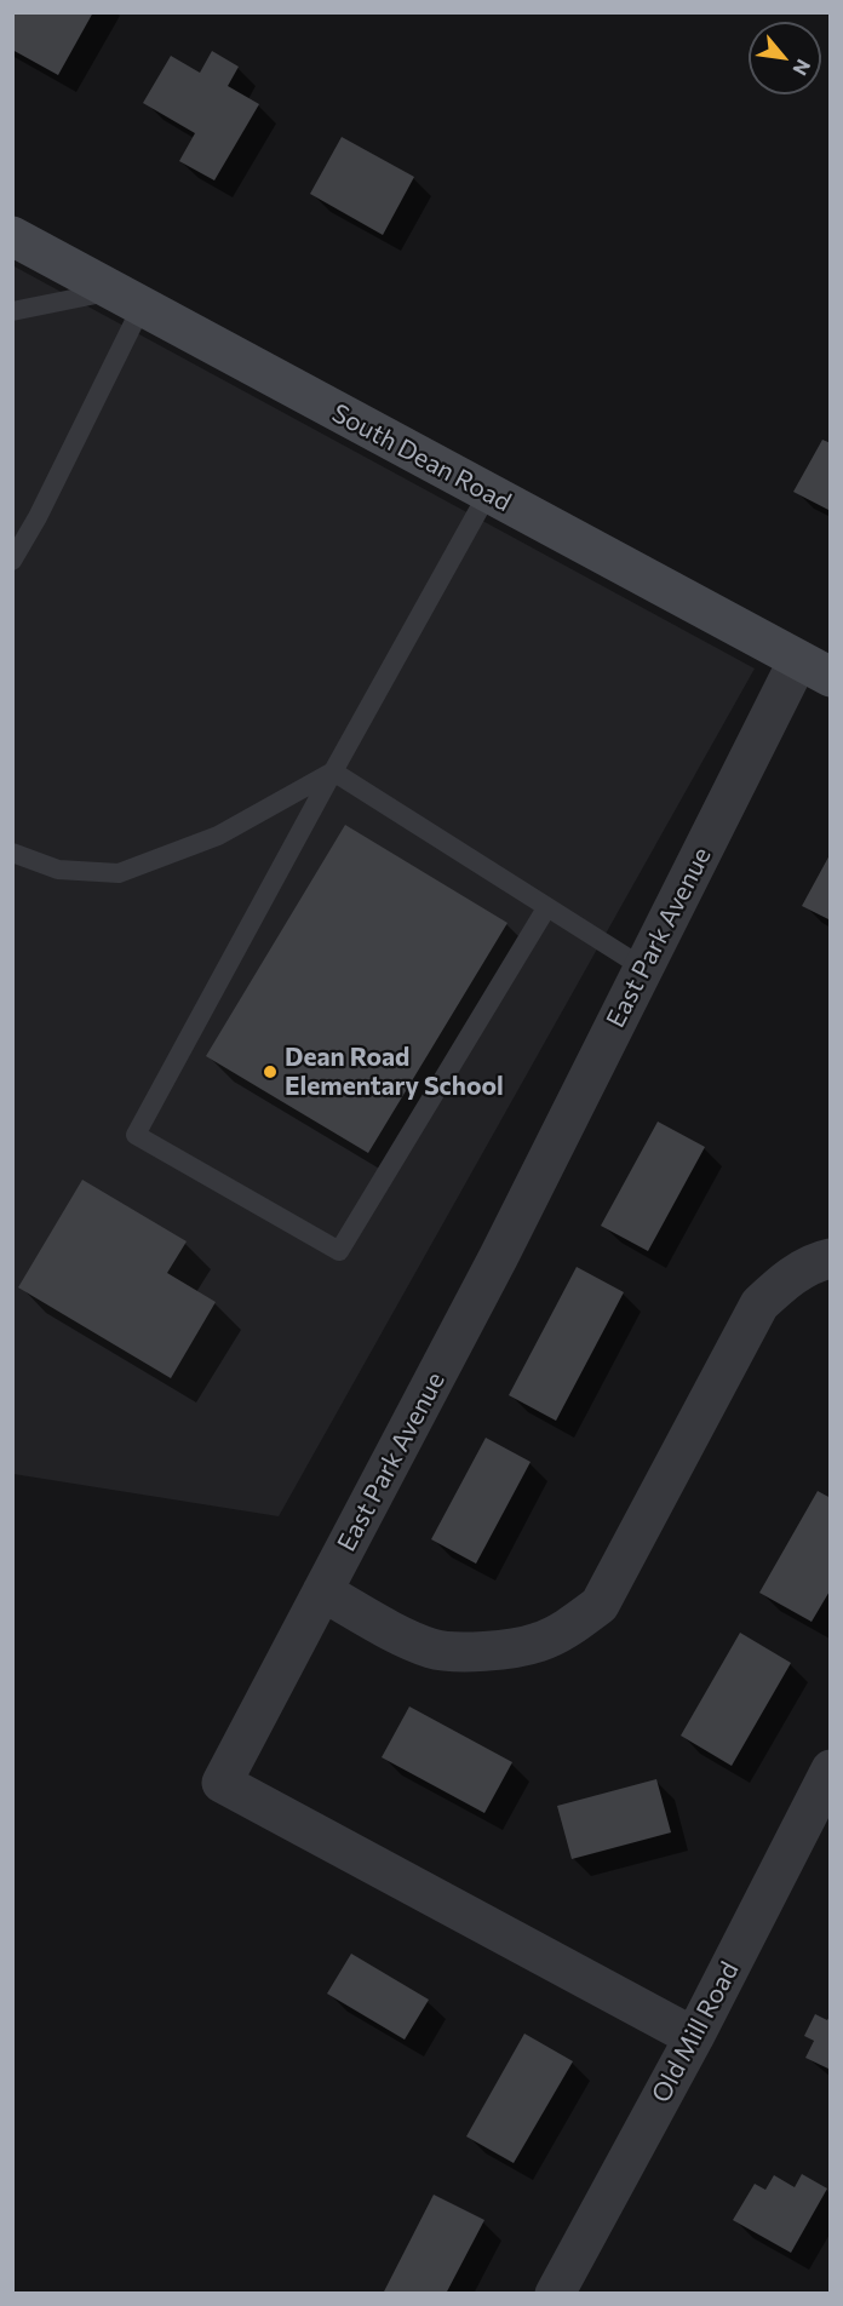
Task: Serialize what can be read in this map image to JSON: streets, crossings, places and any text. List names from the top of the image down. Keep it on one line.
{"streets":{"street":["South Dean Road","East Park Avenue","Old Mill Road"]},"crossings":[["South Dean Road","East Park Avenue"],["East Park Avenue","Old Mill Road"]],"places":["Dean Road Elementary School"],"north":"bottom right"}
